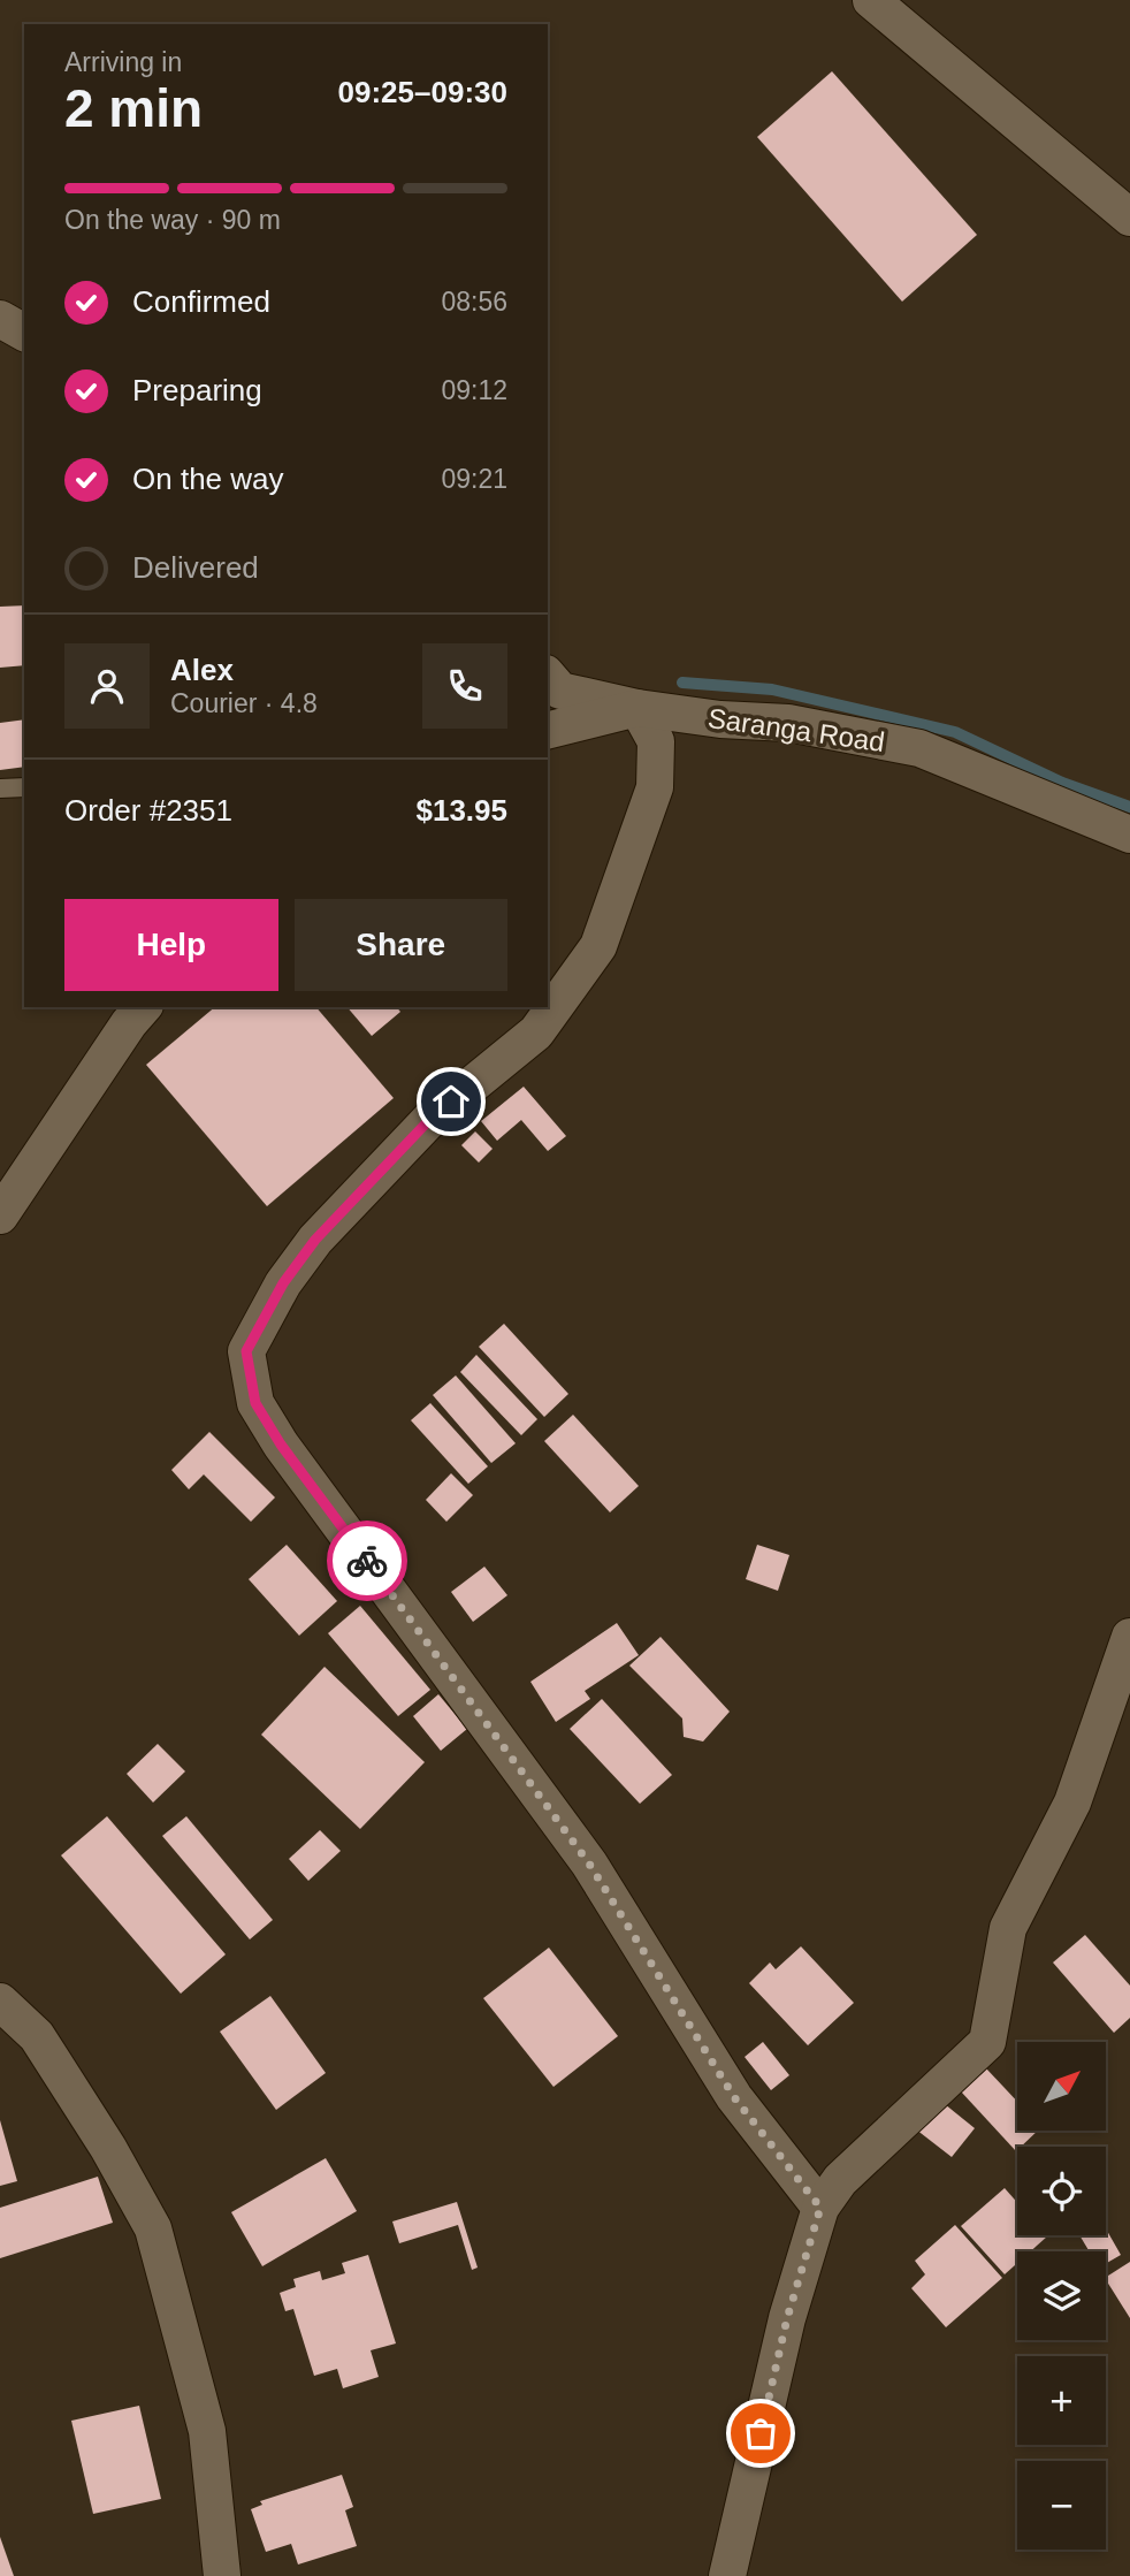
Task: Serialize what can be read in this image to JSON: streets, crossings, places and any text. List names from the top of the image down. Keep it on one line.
{"streets":{"street":["Saranga Road"]},"north":"top right","page":{"heading":["2 min","Arriving in","09:25–09:30"],"panel":["Alex","Courier · 4.8","Order #2351","$13.95"],"bar":"On the way · 90 m","list":[["Confirmed","08:56"],["Preparing","09:12"],["On the way","09:21"],"Delivered"],"buttons":["Help","Share"],"map_buttons":["+","−"]}}
